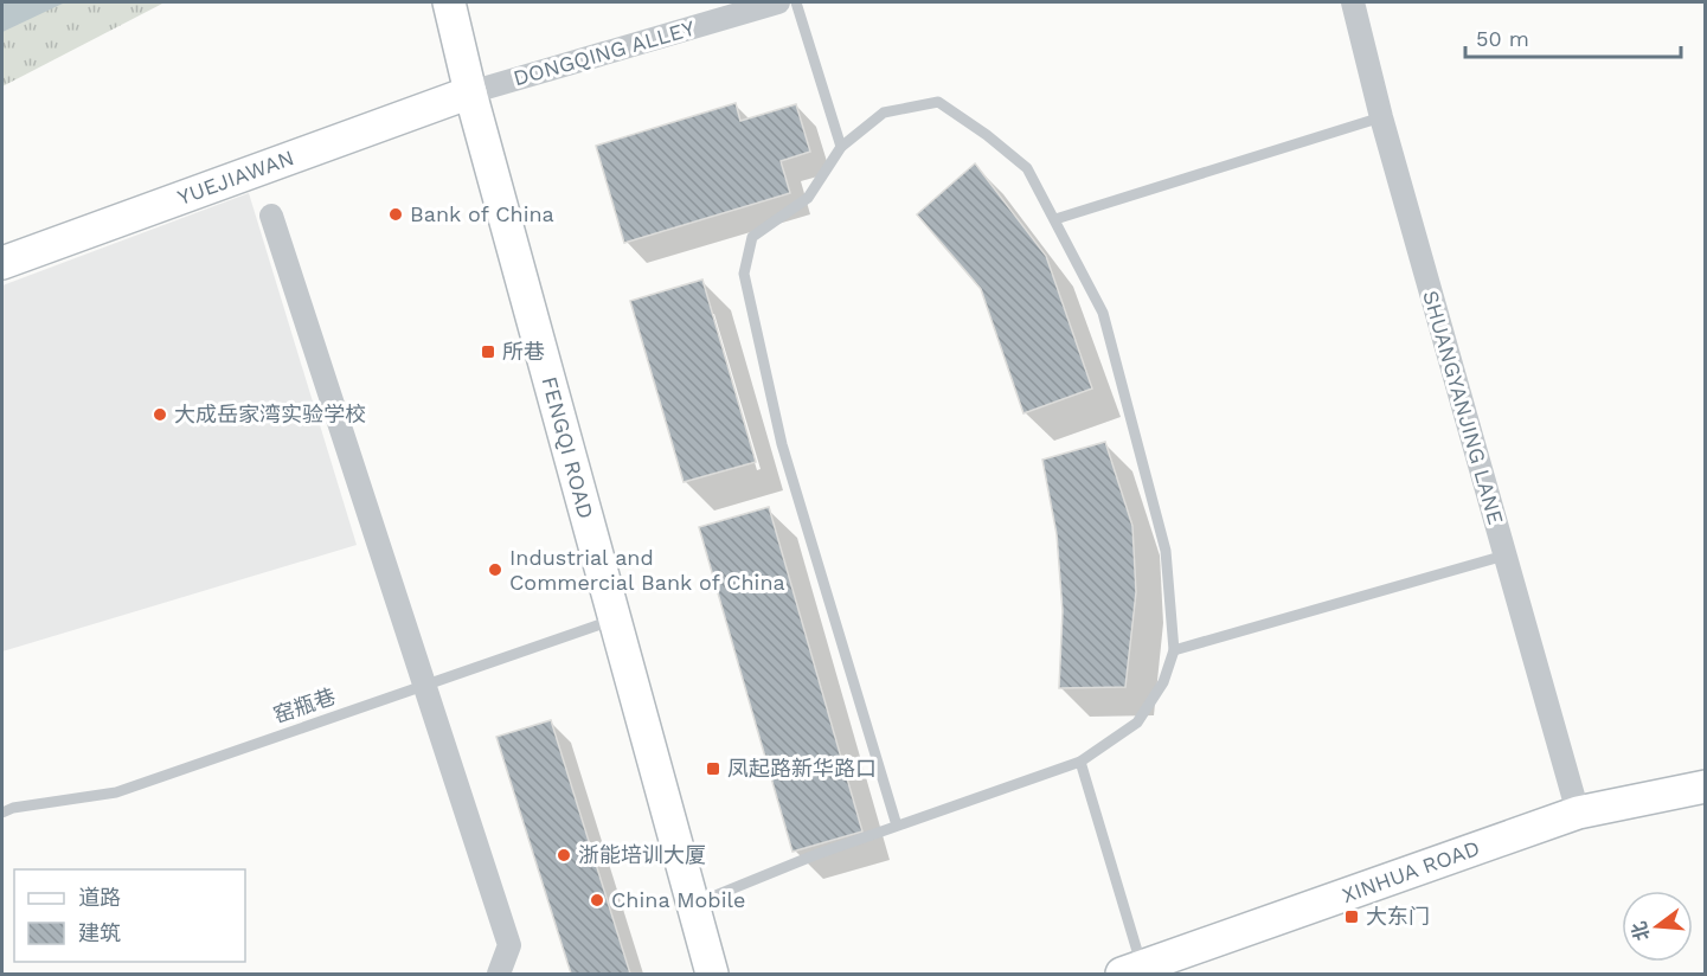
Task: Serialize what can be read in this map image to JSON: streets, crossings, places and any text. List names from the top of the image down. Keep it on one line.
{"streets":{"street":["DONGQING ALLEY","YUEJIAWAN","SHUANGYANJING LANE","FENGQI ROAD","XINHUA ROAD"],"lane":["窑瓶巷"]},"crossings":[["DONGQING ALLEY","YUEJIAWAN"],["DONGQING ALLEY","FENGQI ROAD"],["YUEJIAWAN","FENGQI ROAD"],["SHUANGYANJING LANE","XINHUA ROAD"],["FENGQI ROAD","窑瓶巷"]],"places":{"other":["Bank of China","大成岳家湾实验学校","Industrial and Commercial Bank of China","浙能培训大厦","China Mobile"],"transit":["所巷","凤起路新华路口","大东门"]},"legend":["道路","建筑"],"scale_bar":"50 m","north":"left"}
